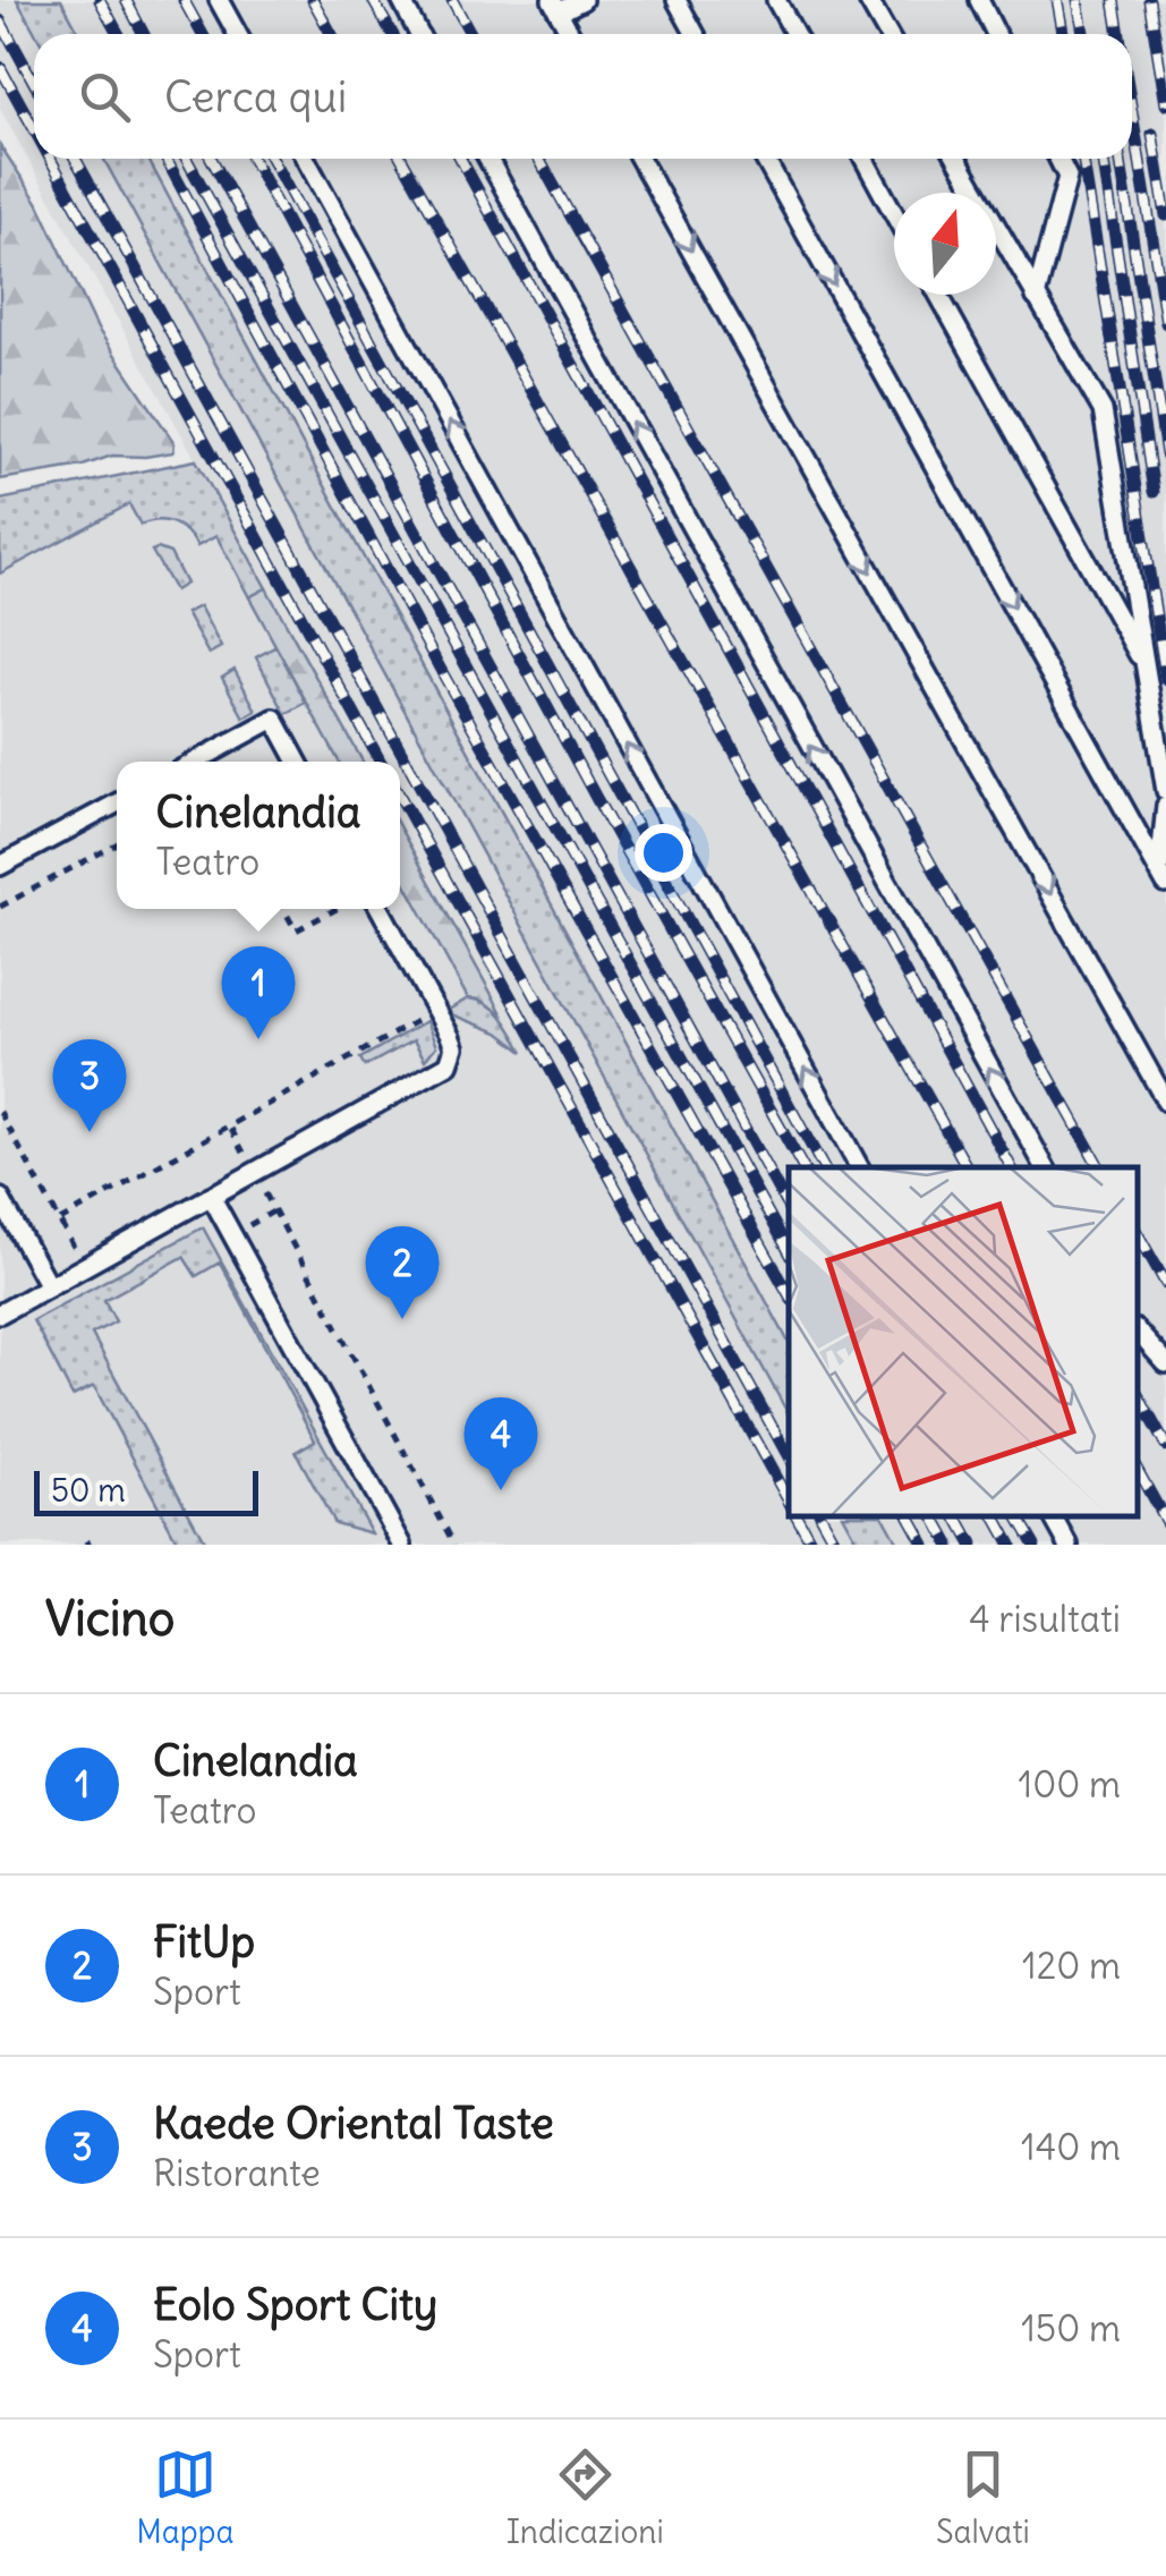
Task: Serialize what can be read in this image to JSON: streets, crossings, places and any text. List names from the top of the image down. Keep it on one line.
{"scale_bar":"50 m","north":"top","page":{"search":"Cerca qui","popup":["Cinelandia","Teatro"],"pins":["1","3","2","4"],"scale":"50 m","heading":["Vicino","4 risultati"],"list":[{"mark":"1","name":"Cinelandia","note":"Teatro","value":"100 m"},{"mark":"2","name":"FitUp","note":"Sport","value":"120 m"},{"mark":"3","name":"Kaede Oriental Taste","note":"Ristorante","value":"140 m"},{"mark":"4","name":"Eolo Sport City","note":"Sport","value":"150 m"}],"nav":["Mappa","Indicazioni","Salvati"]}}
